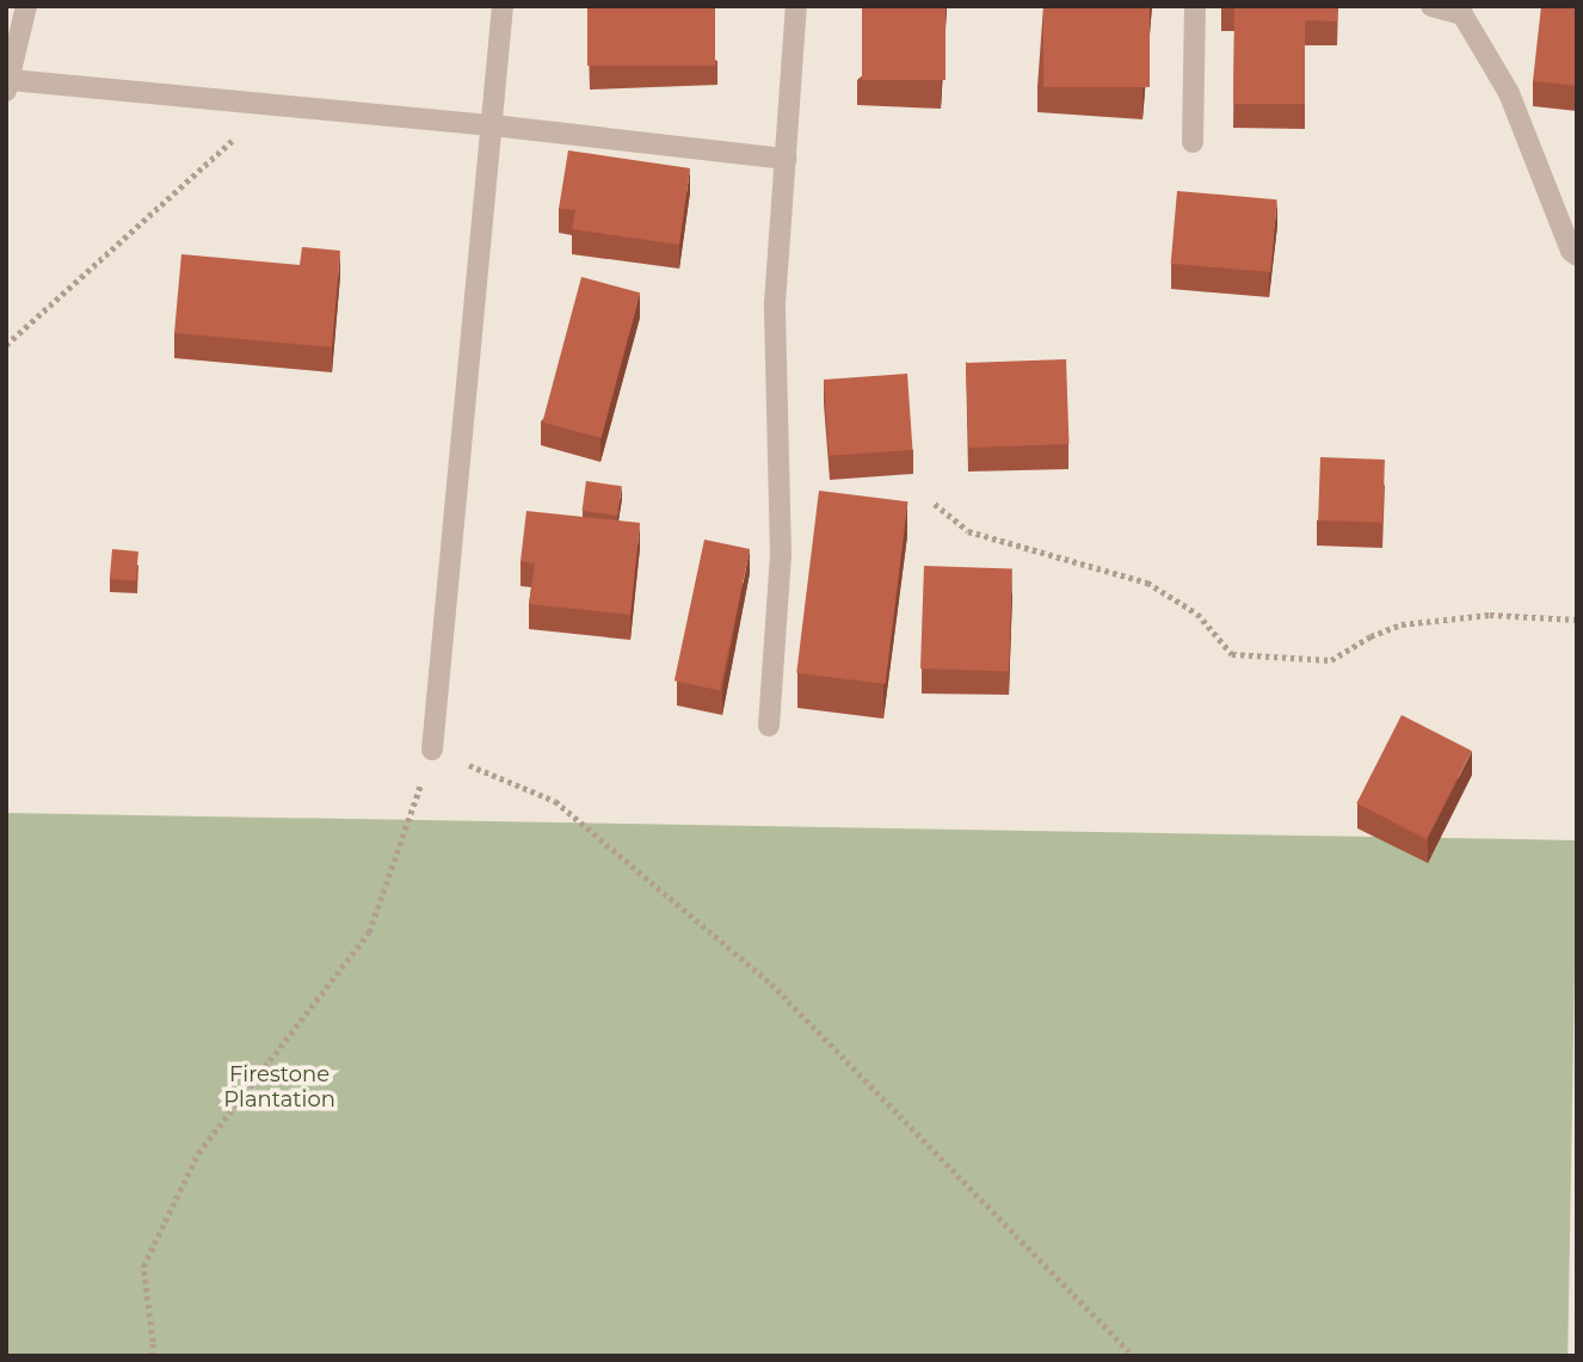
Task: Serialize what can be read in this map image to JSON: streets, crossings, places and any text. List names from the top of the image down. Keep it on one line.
{"parks":["Firestone Plantation"]}
